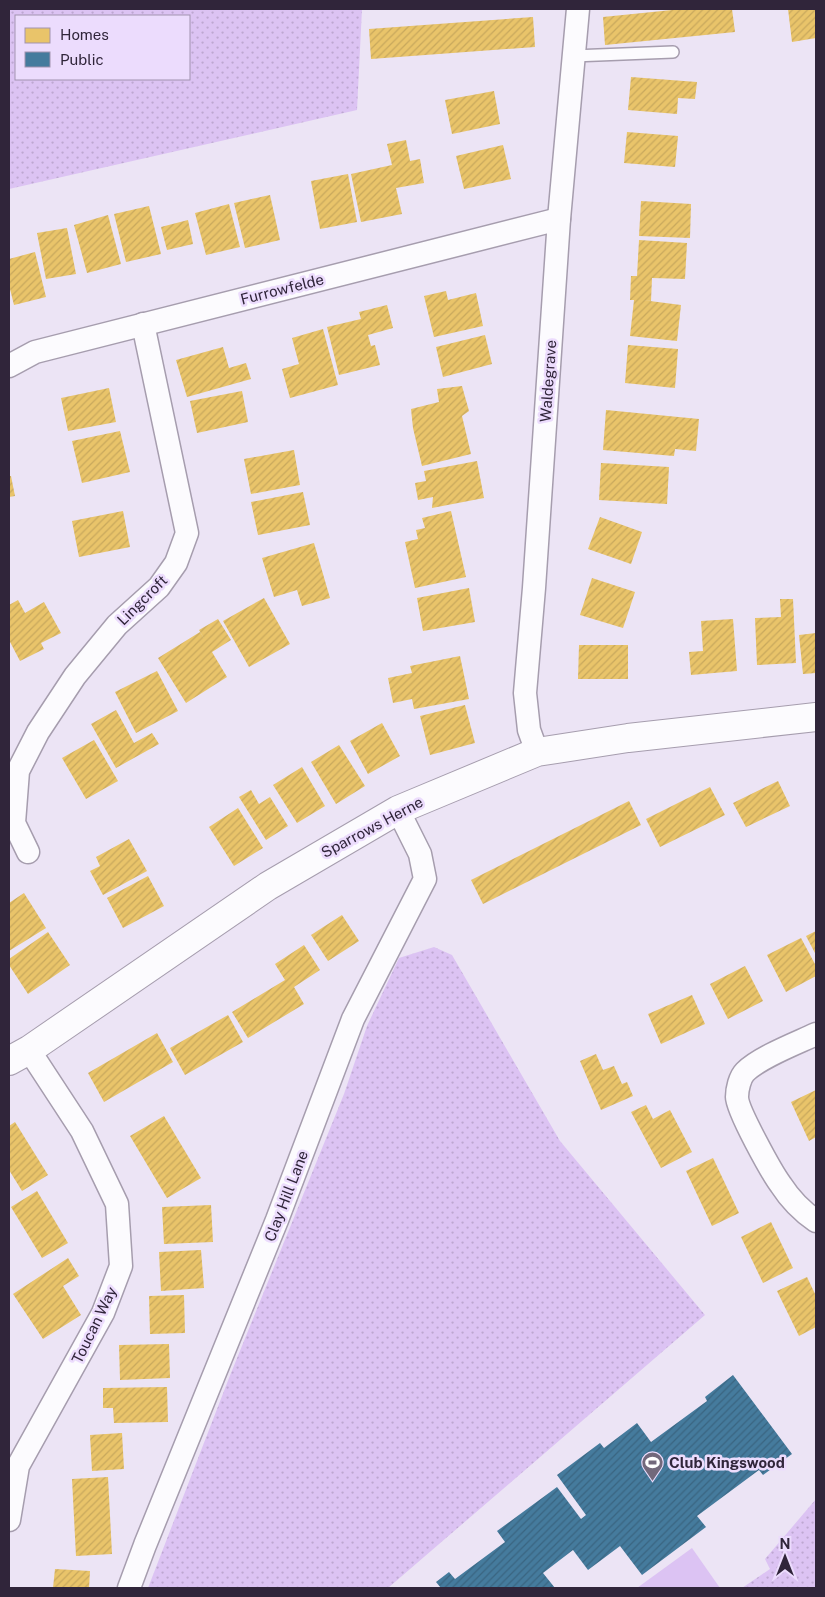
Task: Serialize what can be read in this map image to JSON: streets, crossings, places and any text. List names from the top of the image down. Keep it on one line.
{"streets":{"street":["Furrowfelde","Waldegrave","Lingcroft","Sparrows Herne","Clay Hill Lane","Toucan Way"]},"crossings":[["Furrowfelde","Waldegrave"],["Furrowfelde","Lingcroft"],["Waldegrave","Sparrows Herne"],["Sparrows Herne","Clay Hill Lane"],["Sparrows Herne","Toucan Way"]],"places":{"sports":["Club Kingswood"]},"legend":["Homes","Public"],"north":"top"}
